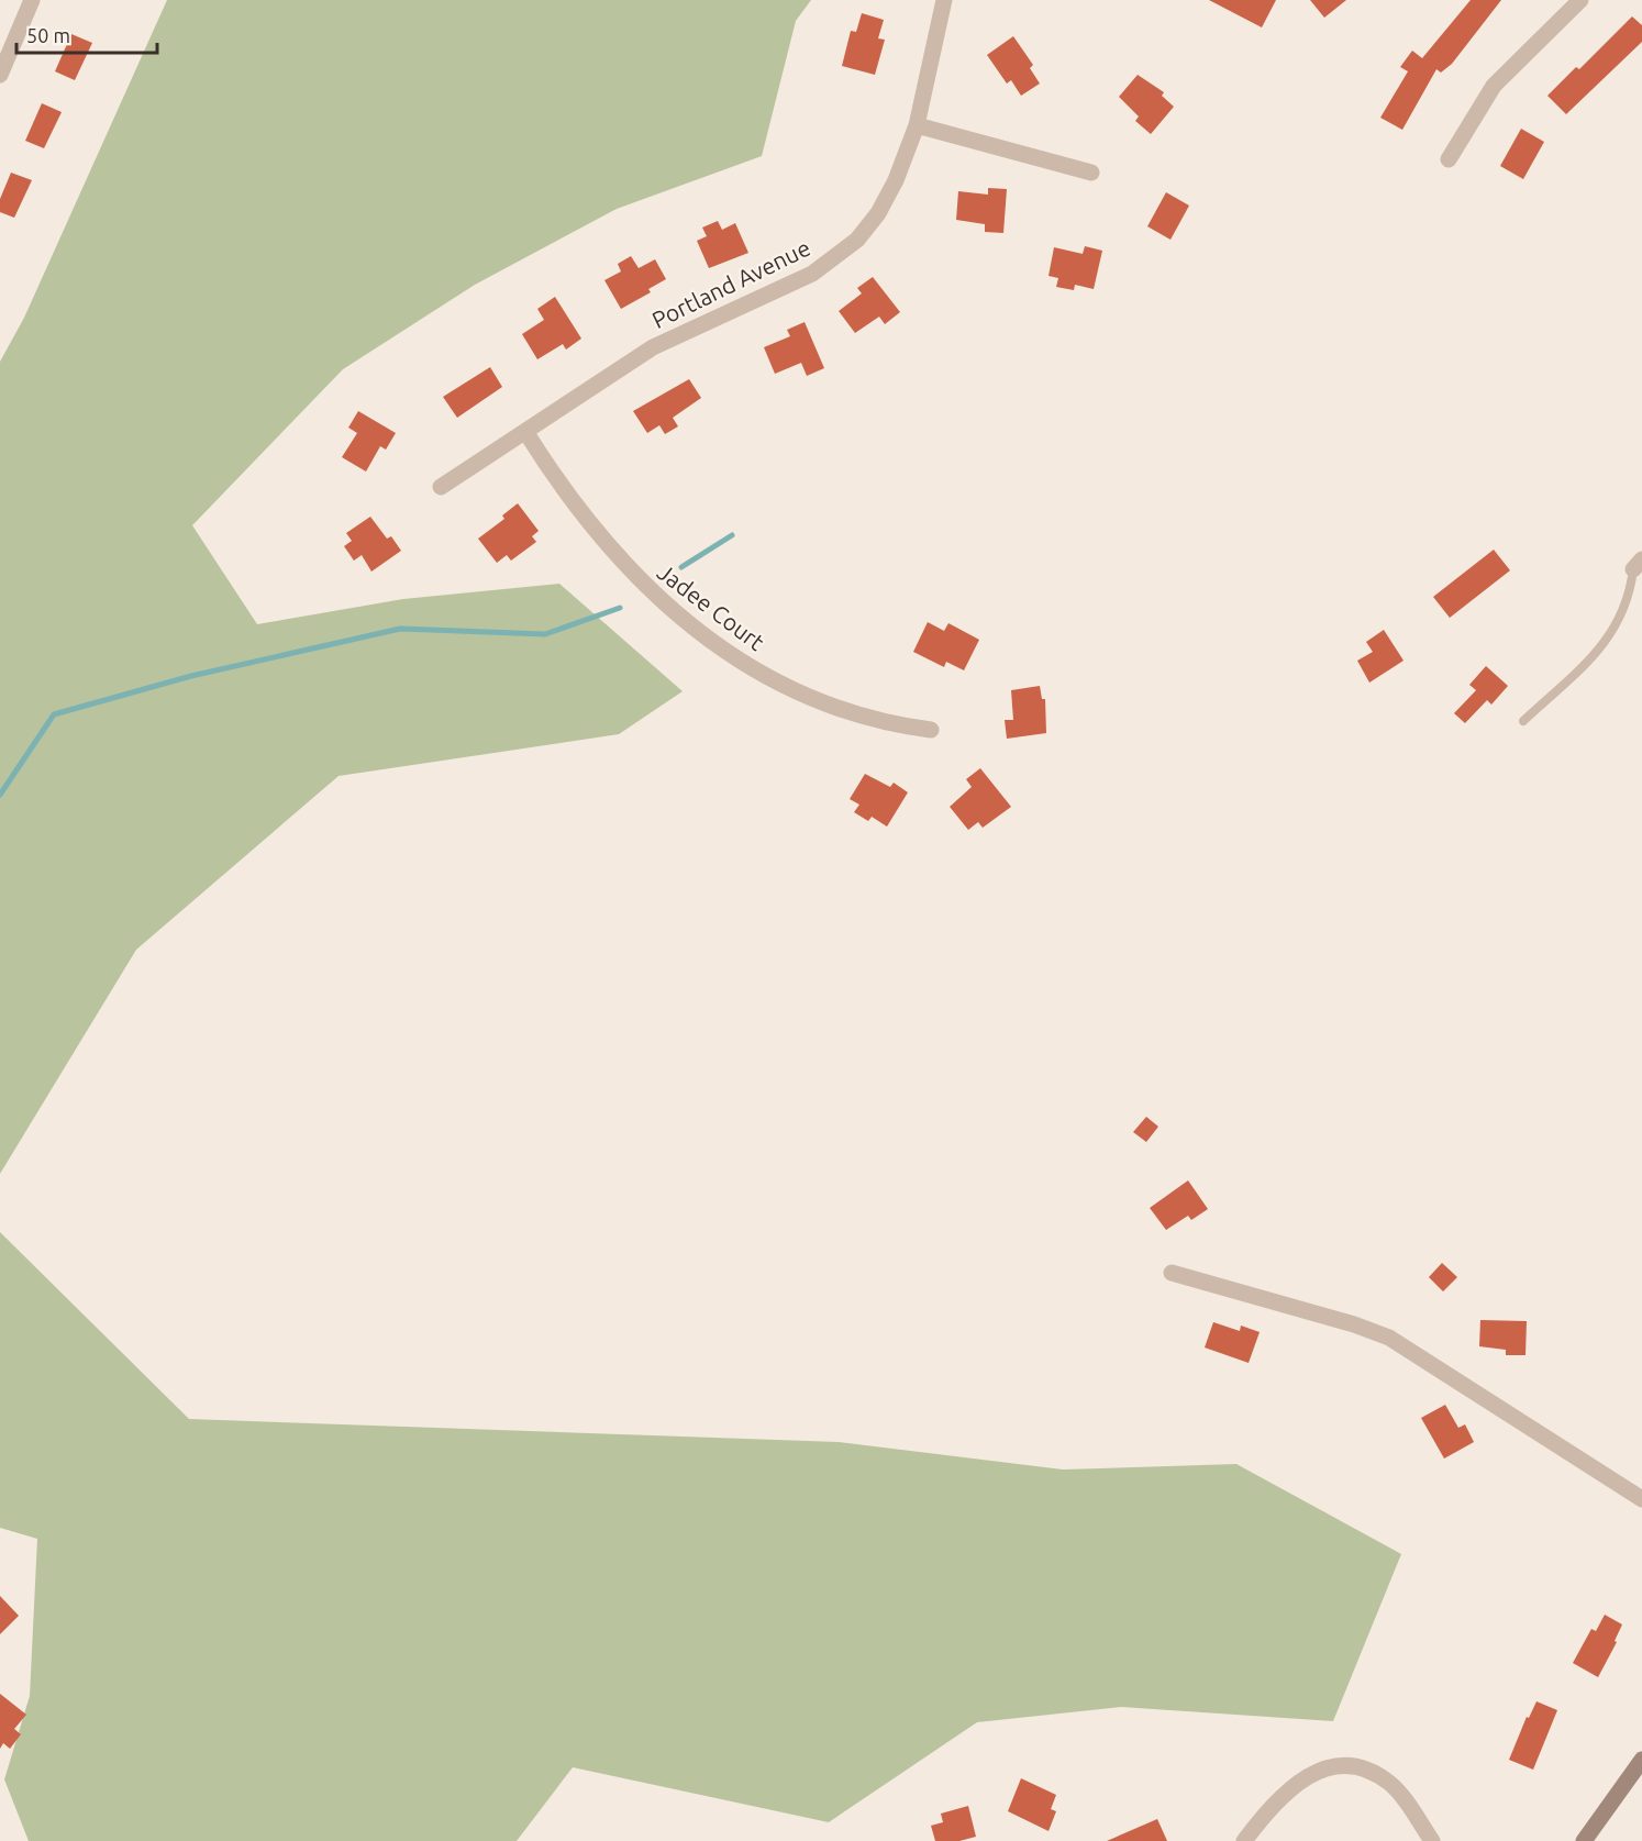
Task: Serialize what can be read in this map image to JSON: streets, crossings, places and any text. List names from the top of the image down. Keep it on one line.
{"streets":{"street":["Portland Avenue","Jadee Court"]},"crossings":[["Portland Avenue","Jadee Court"]],"scale_bar":"50 m"}
